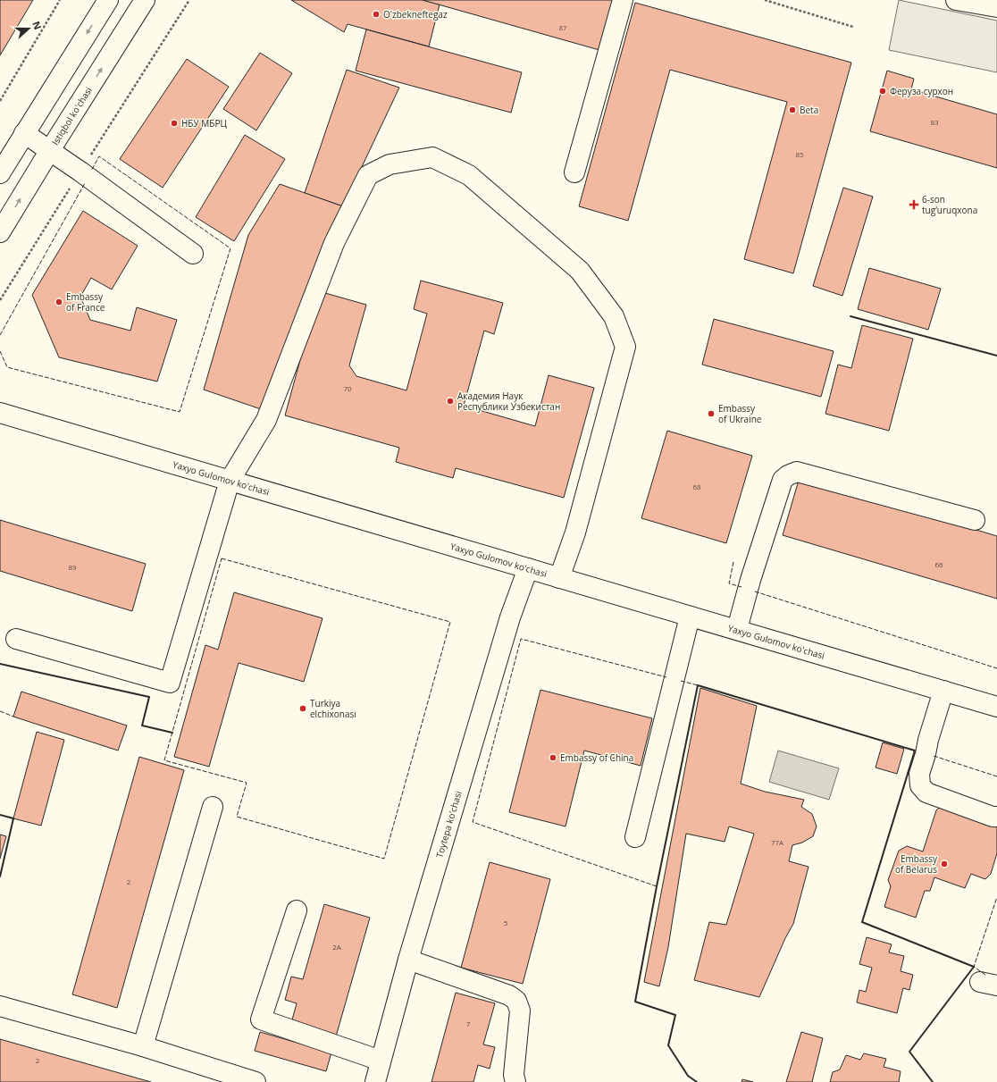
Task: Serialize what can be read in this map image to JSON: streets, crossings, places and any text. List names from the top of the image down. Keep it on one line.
{"streets":{"street":["Istiqbol ko'chasi","Yaxyo Gulomov ko'chasi","Toytepa ko'chasi"]},"crossings":[["Yaxyo Gulomov ko'chasi","Toytepa ko'chasi"]],"places":{"other":["O'zbekneftegaz","Феруза сурхон","Beta","НБУ МБРЦ","Embassy of France","Академия Наук Республики Узбекистан","Embassy of Ukraine","Turkiya elchixonası","Embassy of China","Embassy of Belarus"],"health":["6-son tug‘uruqxona"]},"house_numbers":["87","83","85","70","68","66","89","77A","2","5","2A","7","2"],"north":"right"}
